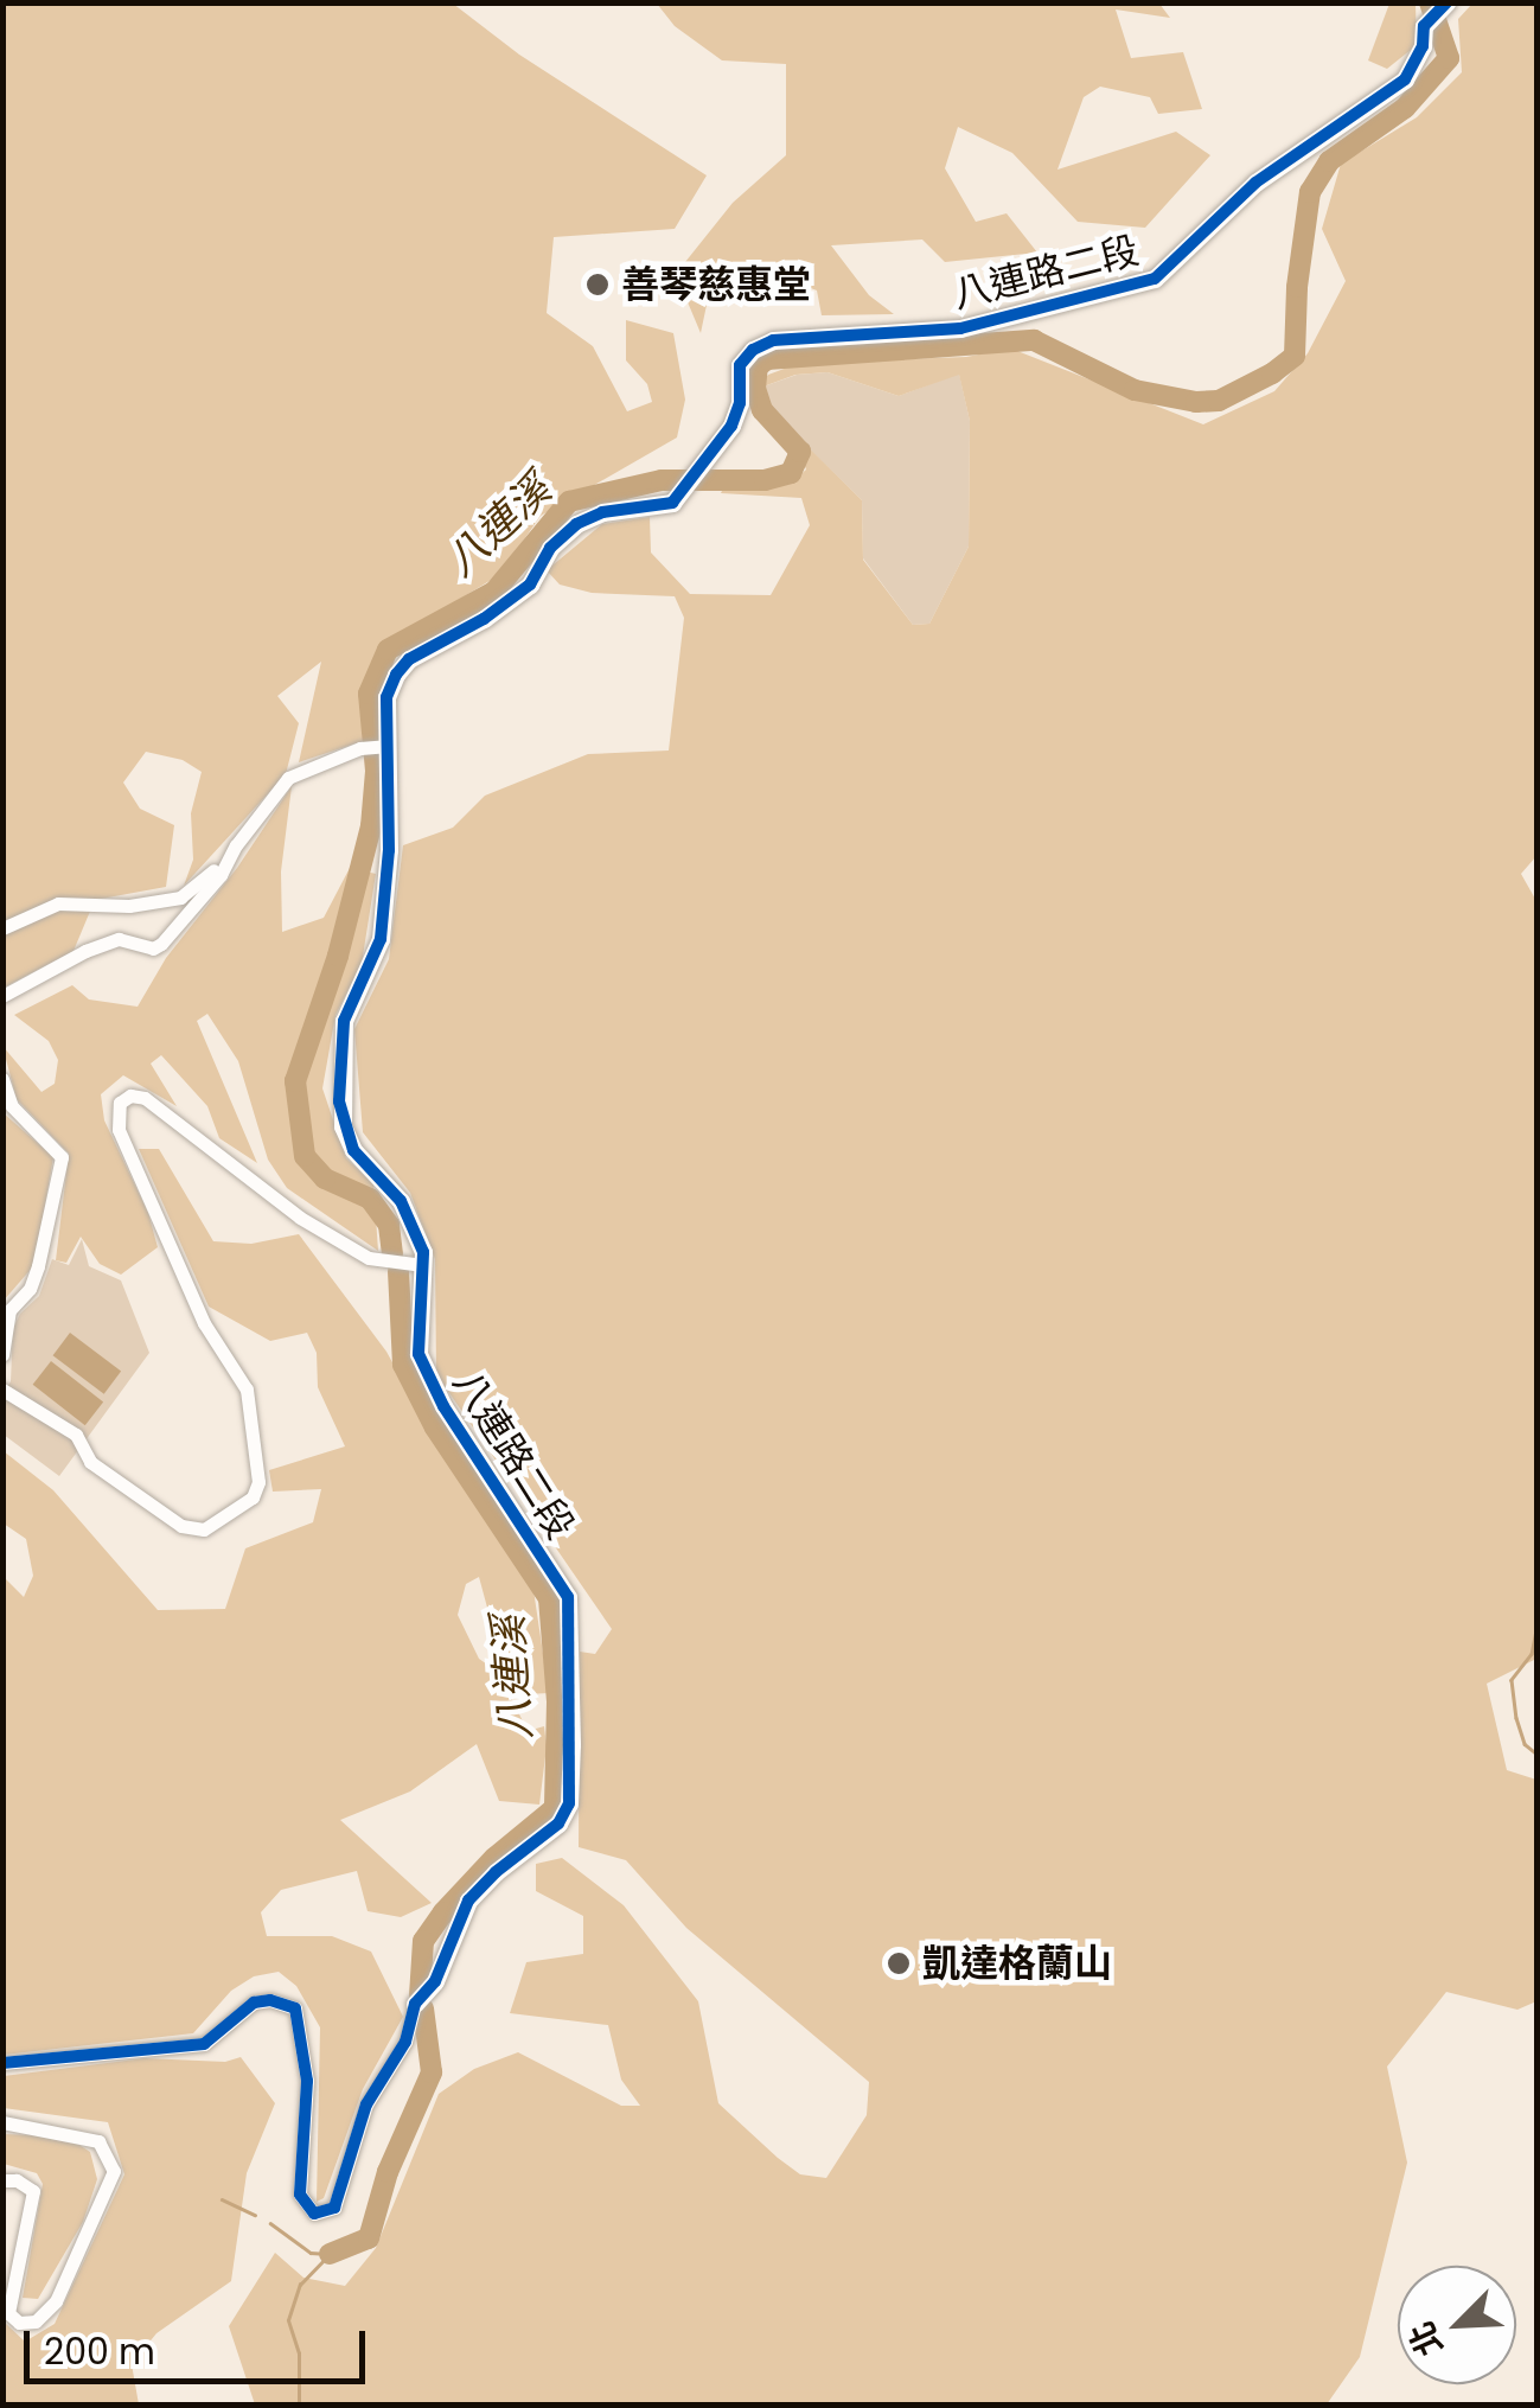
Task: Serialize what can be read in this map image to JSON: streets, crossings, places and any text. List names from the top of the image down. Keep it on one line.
{"streets":{"street":["八連路二段"]},"water":["八連溪"],"places":["善琴慈惠堂","凱達格蘭山"],"scale_bar":"200 m","north":"bottom left"}
